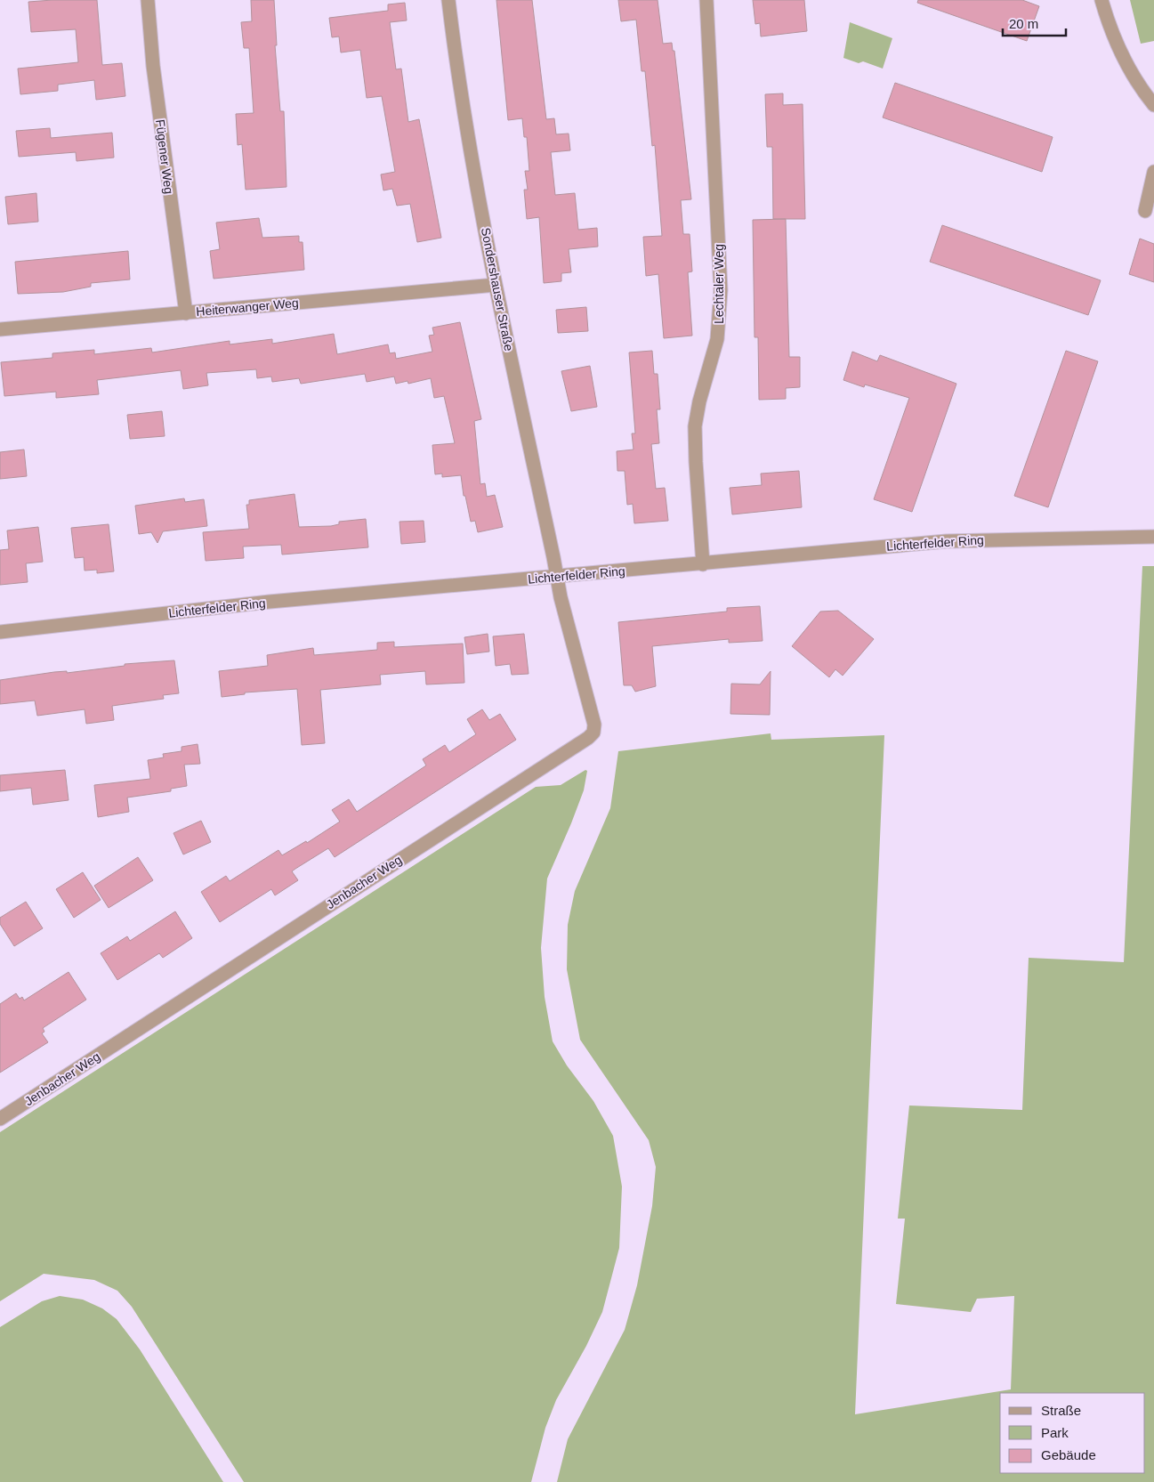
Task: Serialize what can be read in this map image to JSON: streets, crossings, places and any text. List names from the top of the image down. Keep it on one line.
{"streets":{"street":["Fügener Weg","Lechtaler Weg","Sondershauser Straße","Heiterwanger Weg","Lichterfelder Ring","Jenbacher Weg"]},"crossings":[["Fügener Weg","Heiterwanger Weg"],["Lechtaler Weg","Lichterfelder Ring"],["Sondershauser Straße","Heiterwanger Weg"],["Sondershauser Straße","Lichterfelder Ring"],["Sondershauser Straße","Jenbacher Weg"],["Lichterfelder Ring","Jenbacher Weg"]],"legend":["Straße","Park","Gebäude"],"scale_bar":"20 m"}
